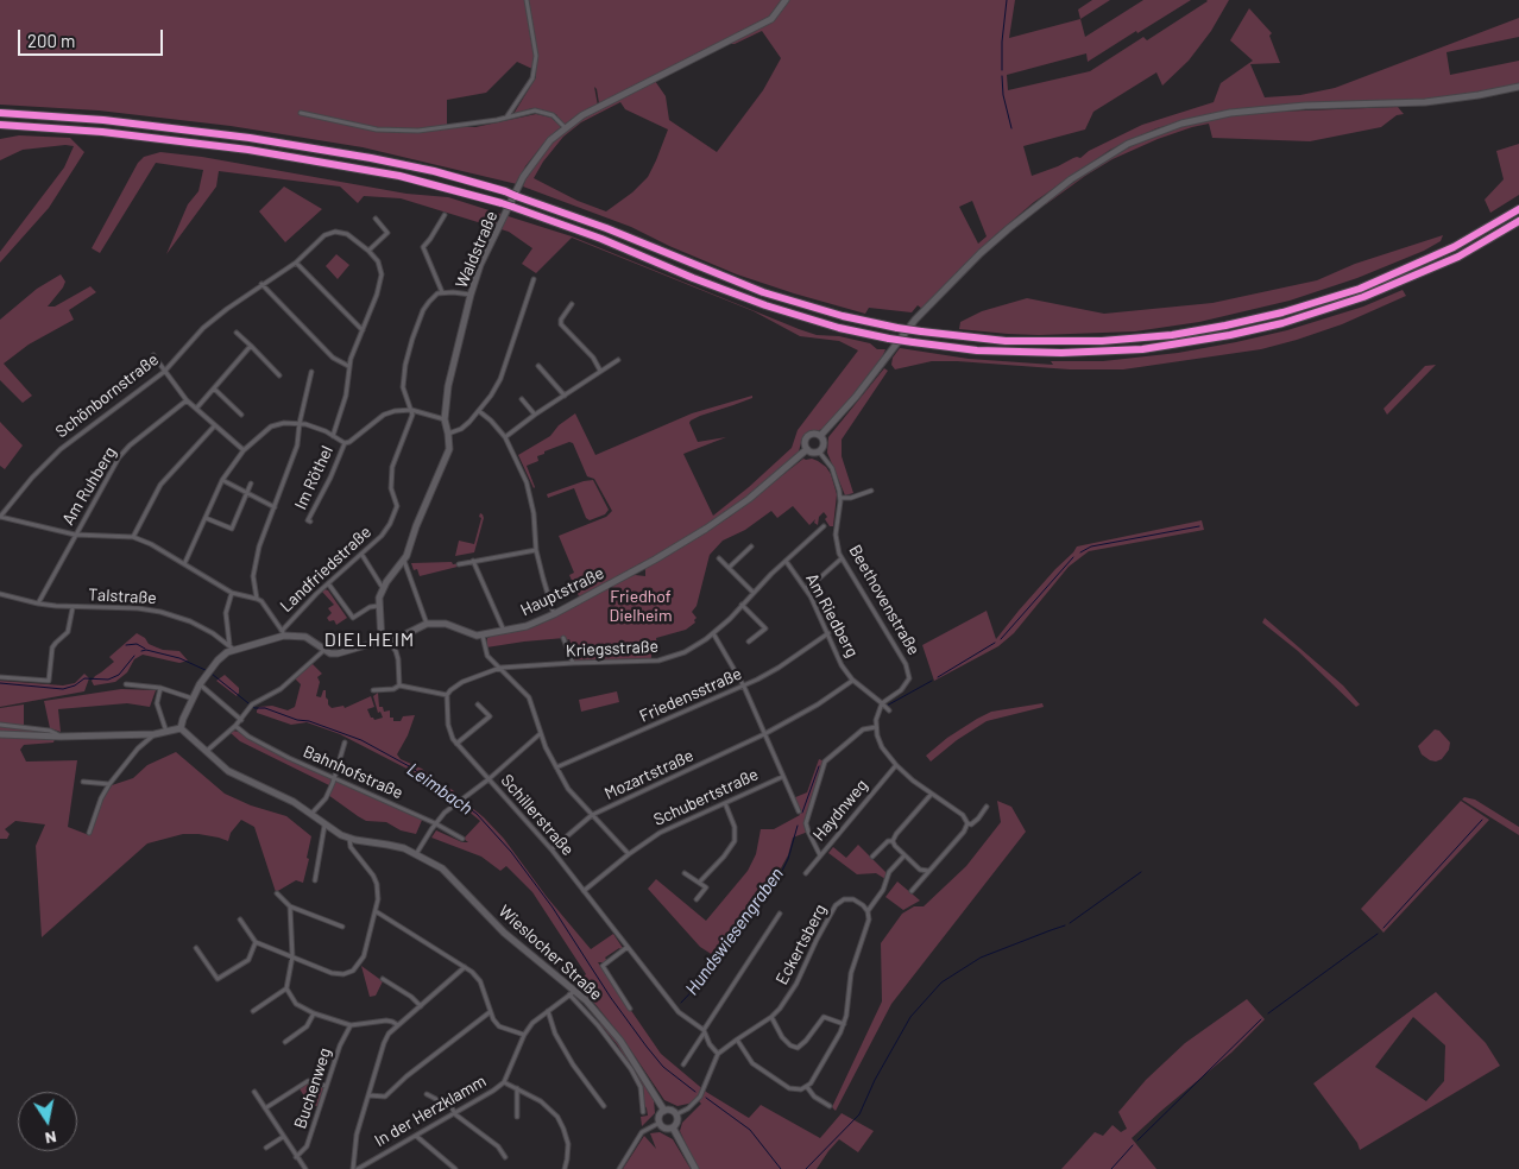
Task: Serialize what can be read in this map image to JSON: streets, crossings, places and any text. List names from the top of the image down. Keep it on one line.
{"streets":{"street":["Waldstraße","Schönbornstraße","Im Röthel","Am Ruhberg","Landfriedstraße","Hauptstraße","Talstraße","Beethovenstraße","Am Riedberg","Kriegsstraße","Friedensstraße","Bahnhofstraße","Mozartstraße","Schubertstraße","Haydnweg","Schillerstraße","Eckertsberg","Wieslocher Straße","Buchenweg","In der Herzklamm"]},"crossings":[["Am Ruhberg","Talstraße"],["Hauptstraße","Beethovenstraße"],["Beethovenstraße","Am Riedberg"],["Am Riedberg","Kriegsstraße"],["Am Riedberg","Friedensstraße"],["Am Riedberg","Mozartstraße"],["Kriegsstraße","Schillerstraße"],["Mozartstraße","Schillerstraße"],["Schubertstraße","Schillerstraße"],["Schillerstraße","Eckertsberg"],["Wieslocher Straße","In der Herzklamm"]],"districts":["DIELHEIM"],"water":["Leimbach","Hundswiesengraben"],"parks":["Friedhof Dielheim"],"scale_bar":"200 m","north":"bottom"}
